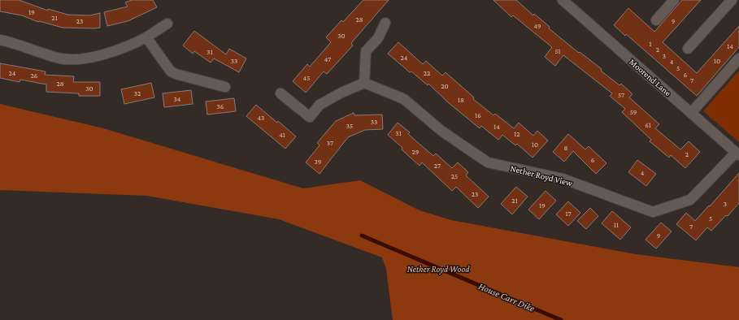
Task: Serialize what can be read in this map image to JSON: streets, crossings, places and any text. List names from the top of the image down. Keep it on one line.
{"streets":{"street":["Moorend Lane","Nether Royd View"]},"crossings":[["Moorend Lane","Nether Royd View"]],"water":["House Carr Dike"],"parks":["Nether Royd Wood"],"house_numbers":["19","21","28","23","9","49","30","1","14","2","51","31","3","24","47","33","10","4","5","24","22","6","26","45","7","28","20","30","32","57","34","18","36","59","16","43","33","61","35","14","31","12","41","37","10","8","29","2","6","39","27","4","25","23","21","3","19","17","5","11","7","9"]}
